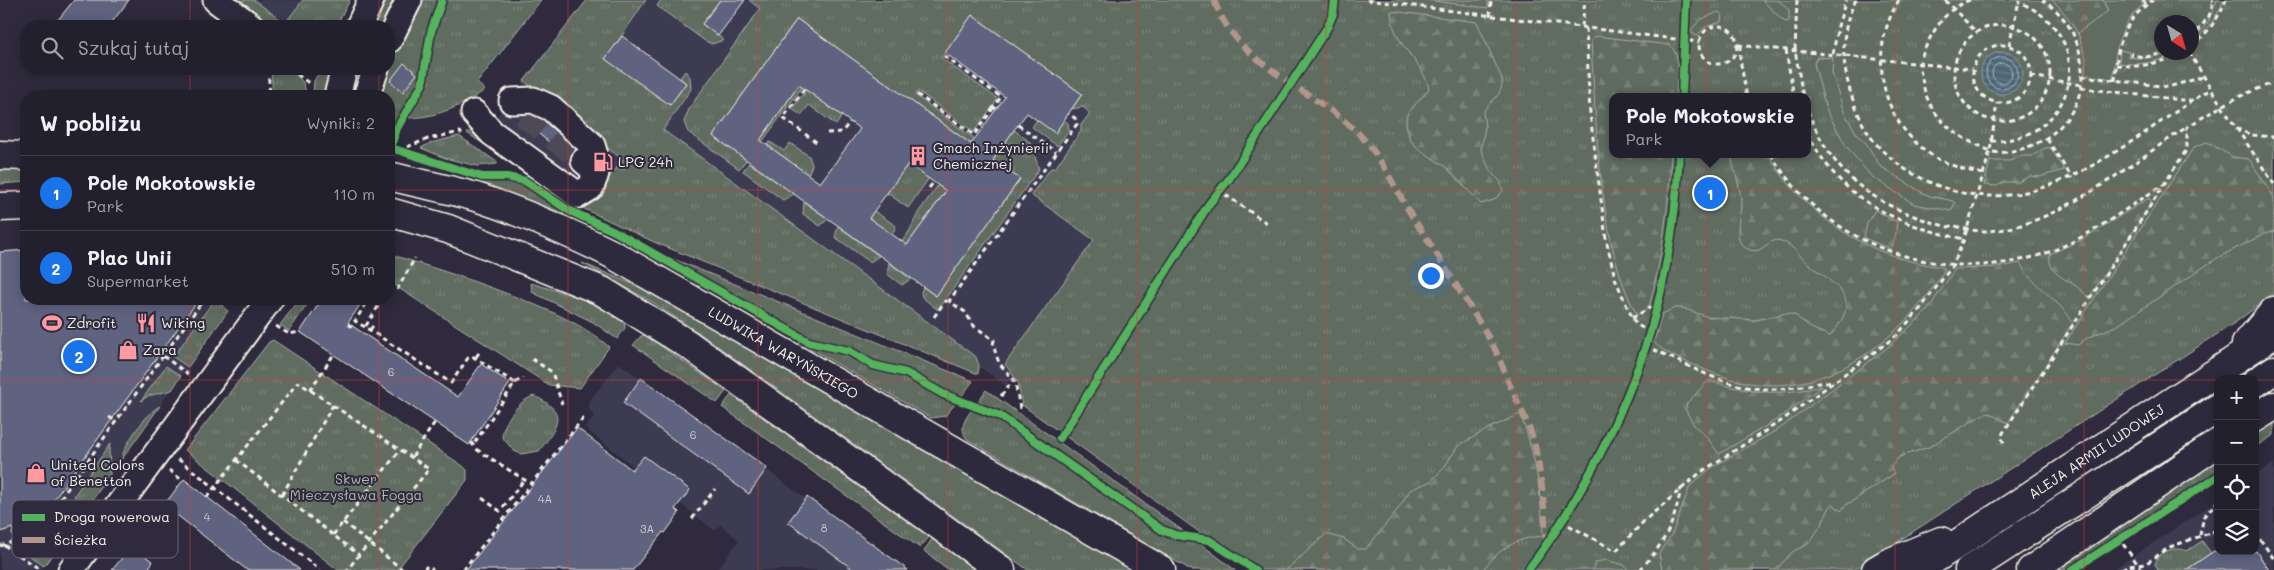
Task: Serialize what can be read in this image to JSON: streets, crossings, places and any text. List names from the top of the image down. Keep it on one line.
{"streets":{"main road":["LUDWIKA WARYŃSKIEGO","ALEJA ARMII LUDOWEJ"]},"parks":["Skwer Mieczysława Fogga"],"places":{"building":["Gmach Inżynierii Chemicznej"],"fuel station":["LPG 24h"],"sports":["Zdrofit"],"restaurant":["Wiking"],"shop":["Zara","United Colors of Benetton"]},"house_numbers":["6","6","4A","4","8","3A"],"legend":["Droga rowerowa","Ścieżka"],"north":"bottom right","page":{"search":"Szukaj tutaj","heading":["W pobliżu","Wyniki: 2"],"popup":["Pole Mokotowskie","Park"],"list":[{"mark":"1","name":"Pole Mokotowskie","note":"Park","value":"110 m"},{"mark":"2","name":"Plac Unii","note":"Supermarket","value":"510 m"}],"pins":["1","2"],"map_buttons":["+","−"]}}
